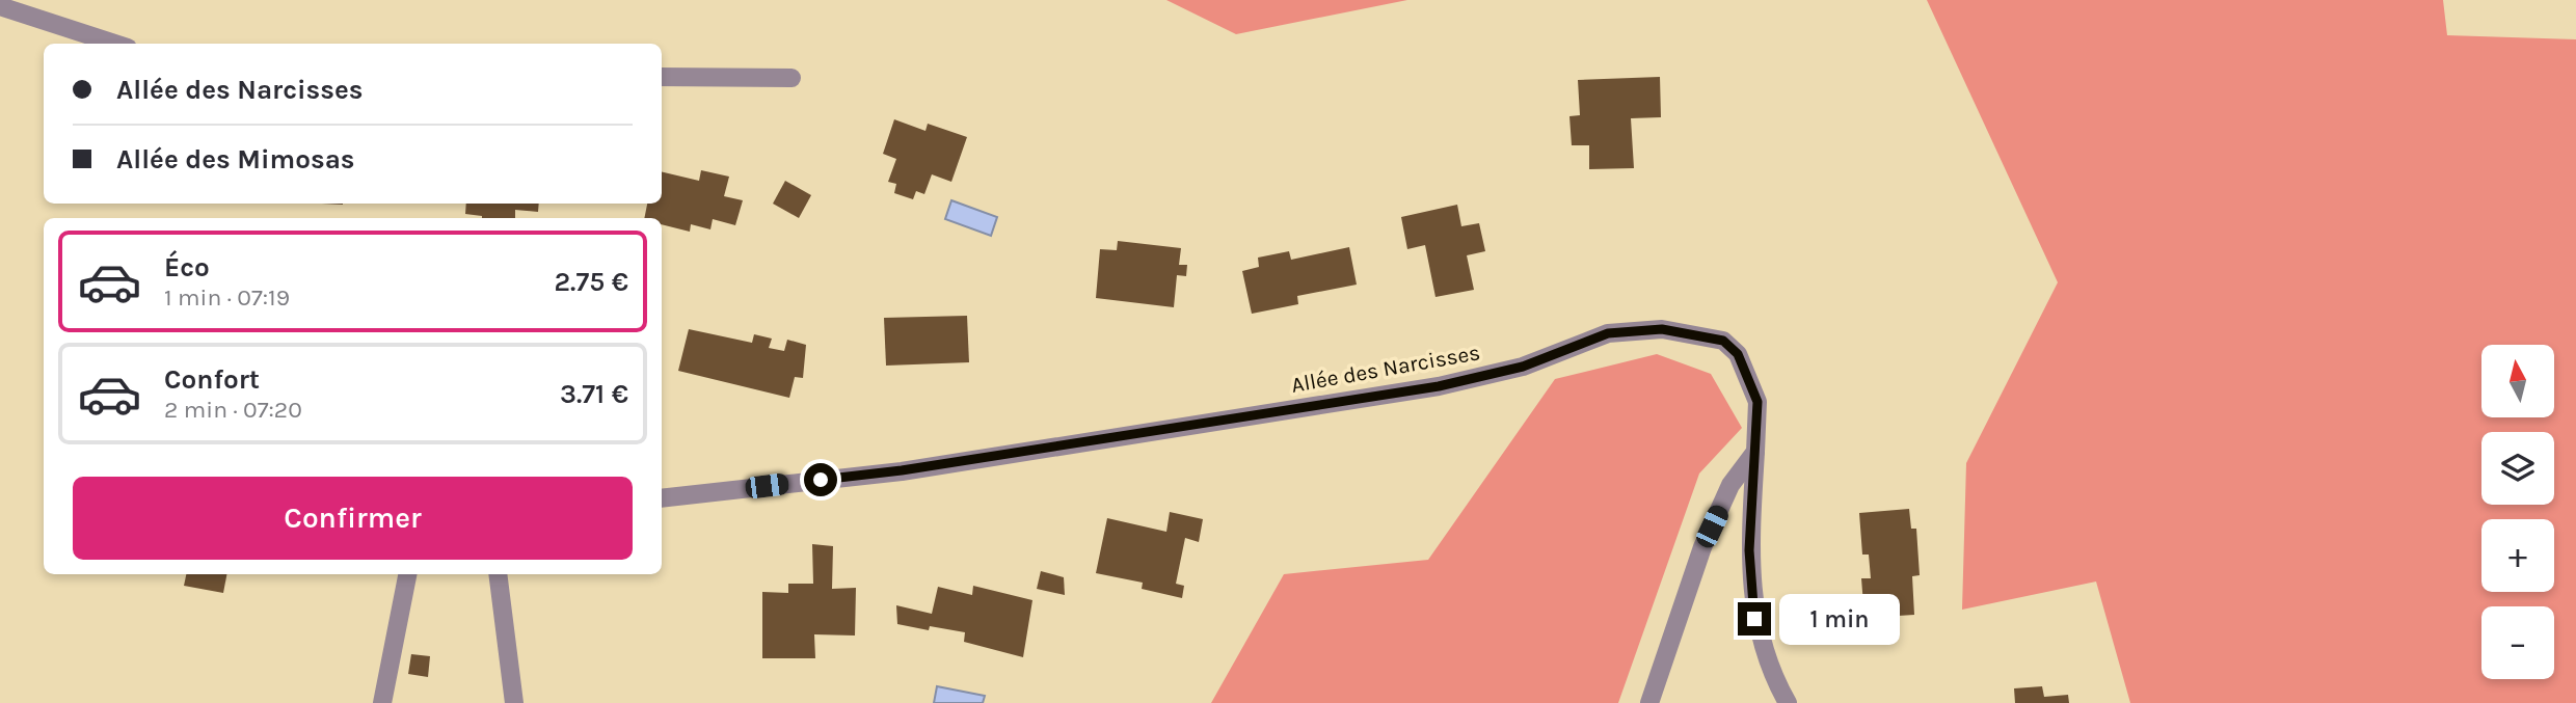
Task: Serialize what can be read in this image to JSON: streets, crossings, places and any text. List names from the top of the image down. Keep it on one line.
{"streets":{"street":["Allée des Narcisses"]},"north":"top","page":{"banner":["Allée des Narcisses","Allée des Mimosas"],"list":[{"name":"Éco","note":"1 min · 07:19","value":"2.75 €"},{"name":"Confort","note":"2 min · 07:20","value":"3.71 €"}],"map_buttons":["+","−"],"buttons":"Confirmer","bubble":"1 min"}}
